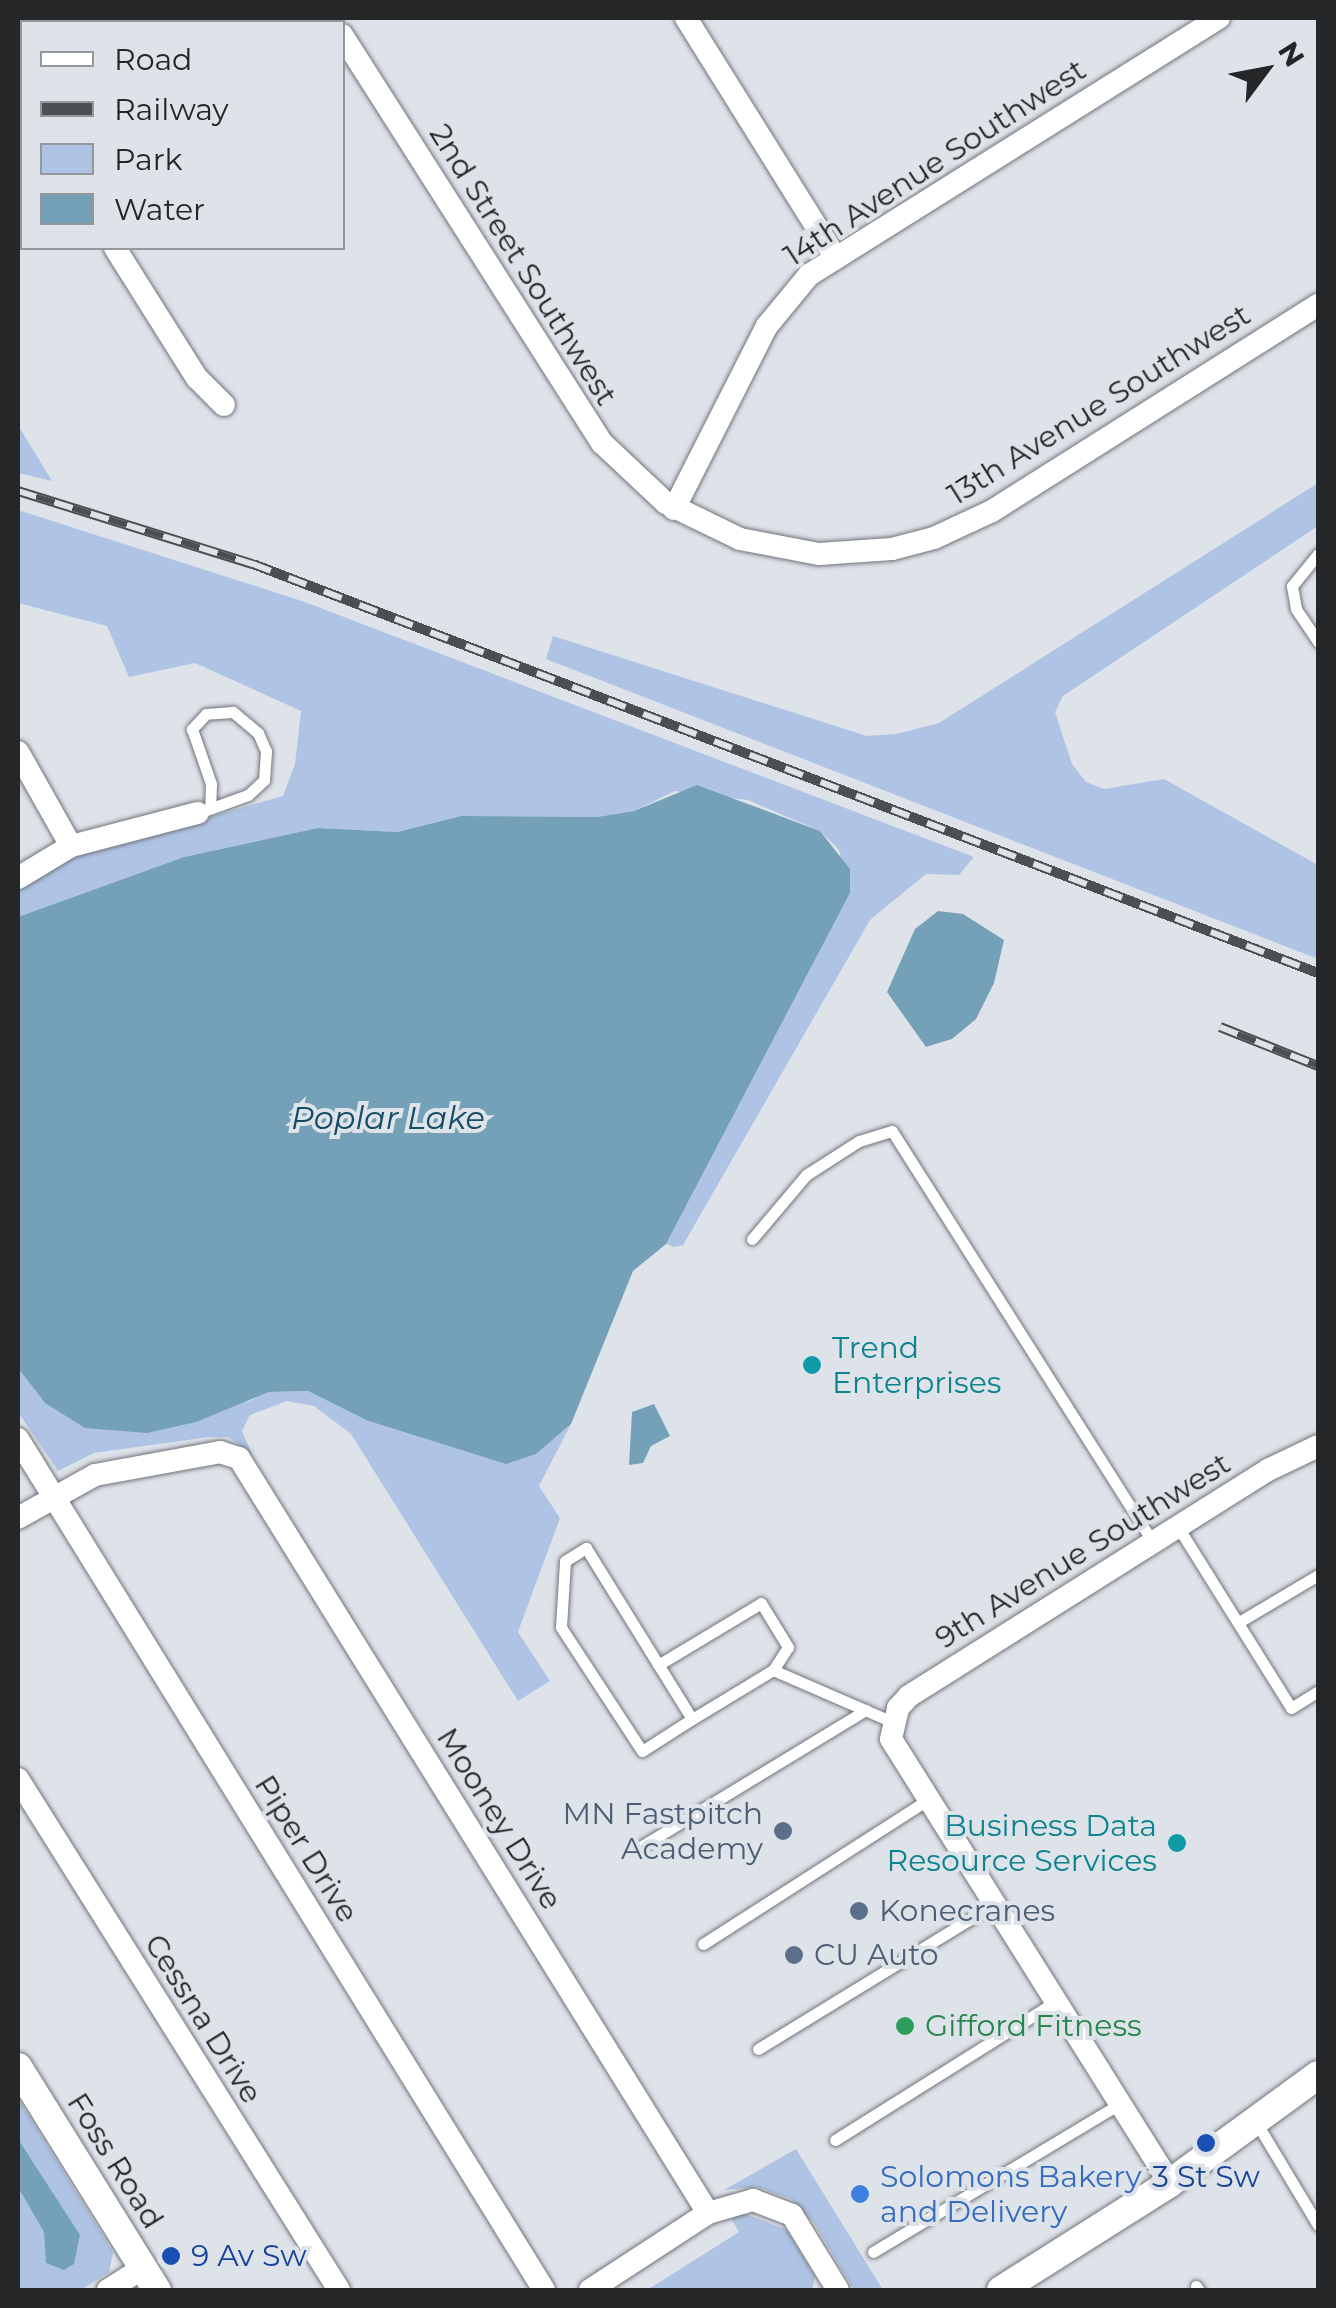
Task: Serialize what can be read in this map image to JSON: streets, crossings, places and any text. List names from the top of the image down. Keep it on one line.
{"streets":{"street":["14th Avenue Southwest","2nd Street Southwest","13th Avenue Southwest","9th Avenue Southwest","Mooney Drive","Piper Drive","Cessna Drive","Foss Road"]},"crossings":[["14th Avenue Southwest","2nd Street Southwest"],["14th Avenue Southwest","13th Avenue Southwest"],["2nd Street Southwest","13th Avenue Southwest"],["Mooney Drive","Piper Drive"]],"water":["Poplar Lake"],"places":["Trend Enterprises","MN Fastpitch Academy","Business Data Resource Services","Konecranes","CU Auto","Gifford Fitness","3 St Sw","Solomons Bakery and Delivery","9 Av Sw"],"legend":["Road","Railway","Park","Water"],"north":"top right"}
